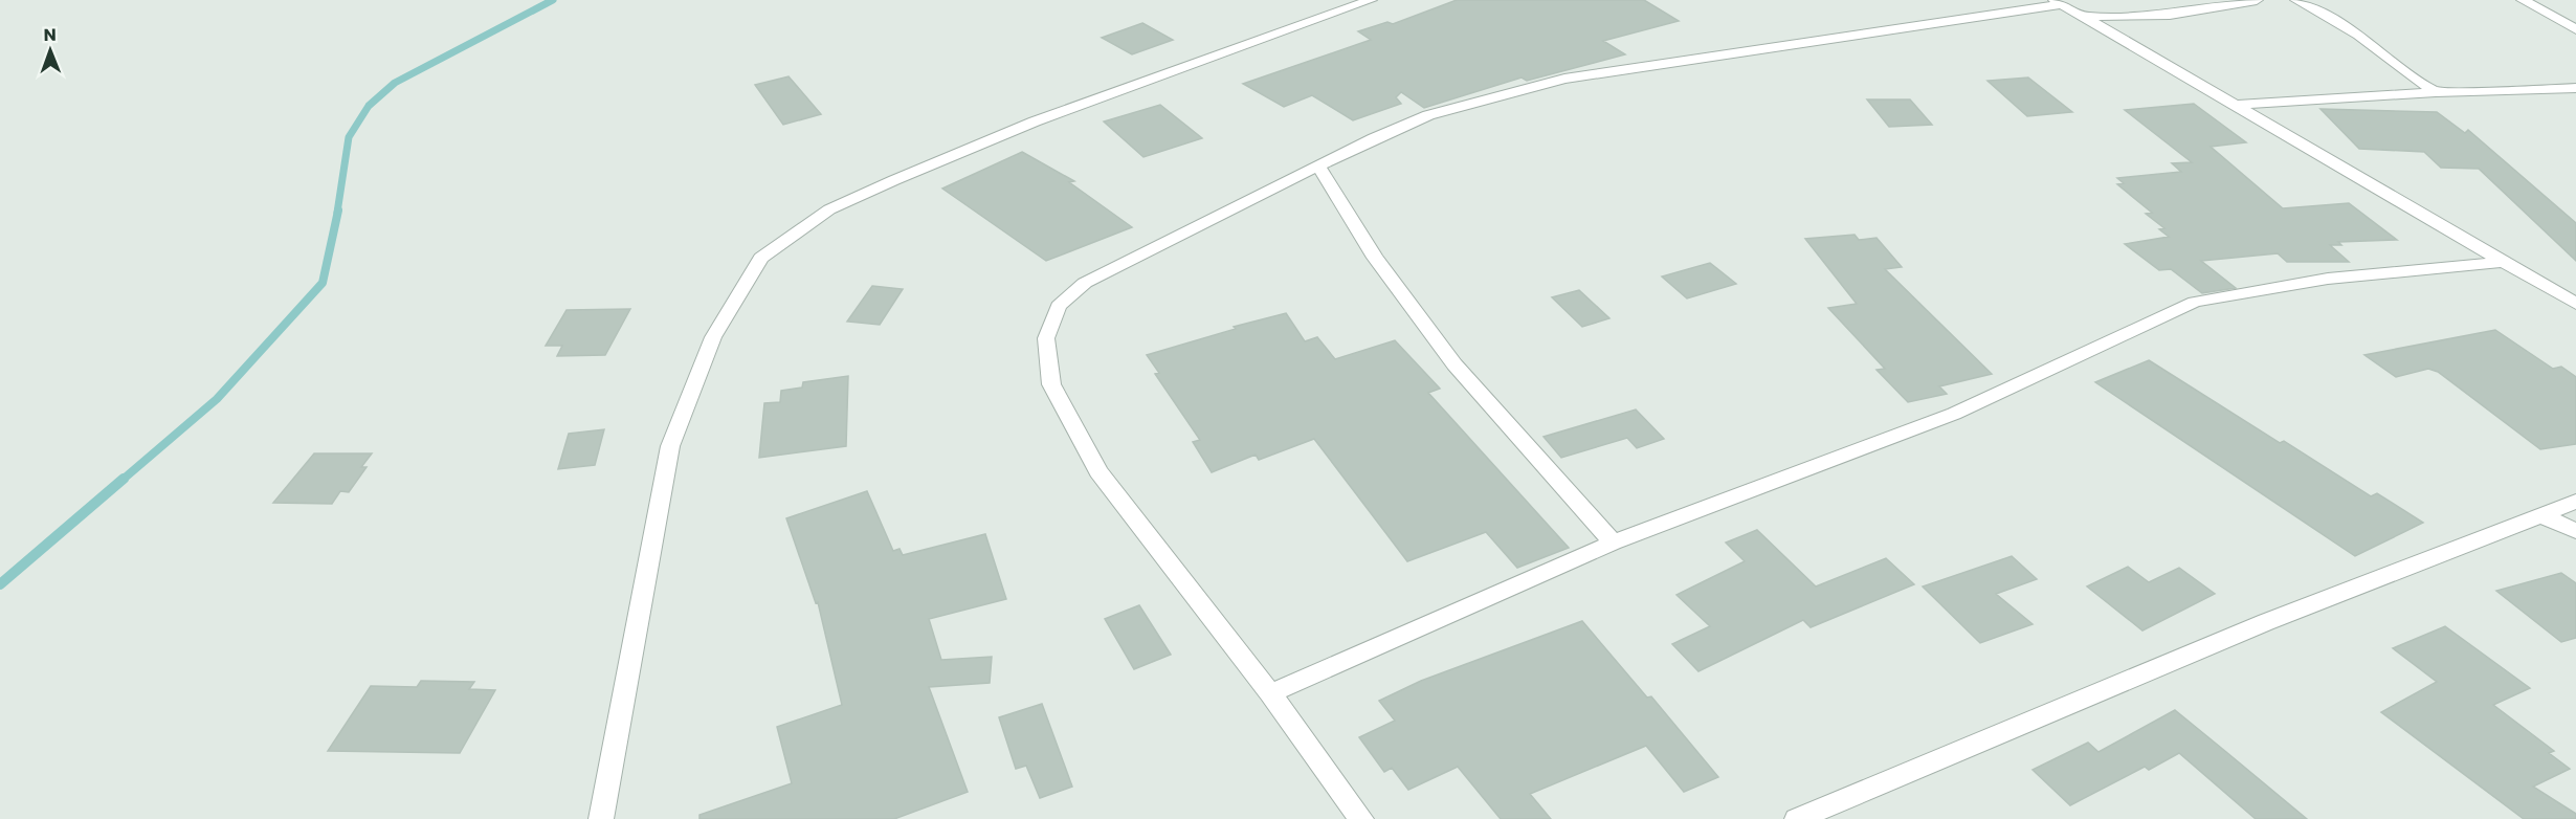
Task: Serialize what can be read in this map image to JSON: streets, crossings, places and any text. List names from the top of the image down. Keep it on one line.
{"north":"top"}
